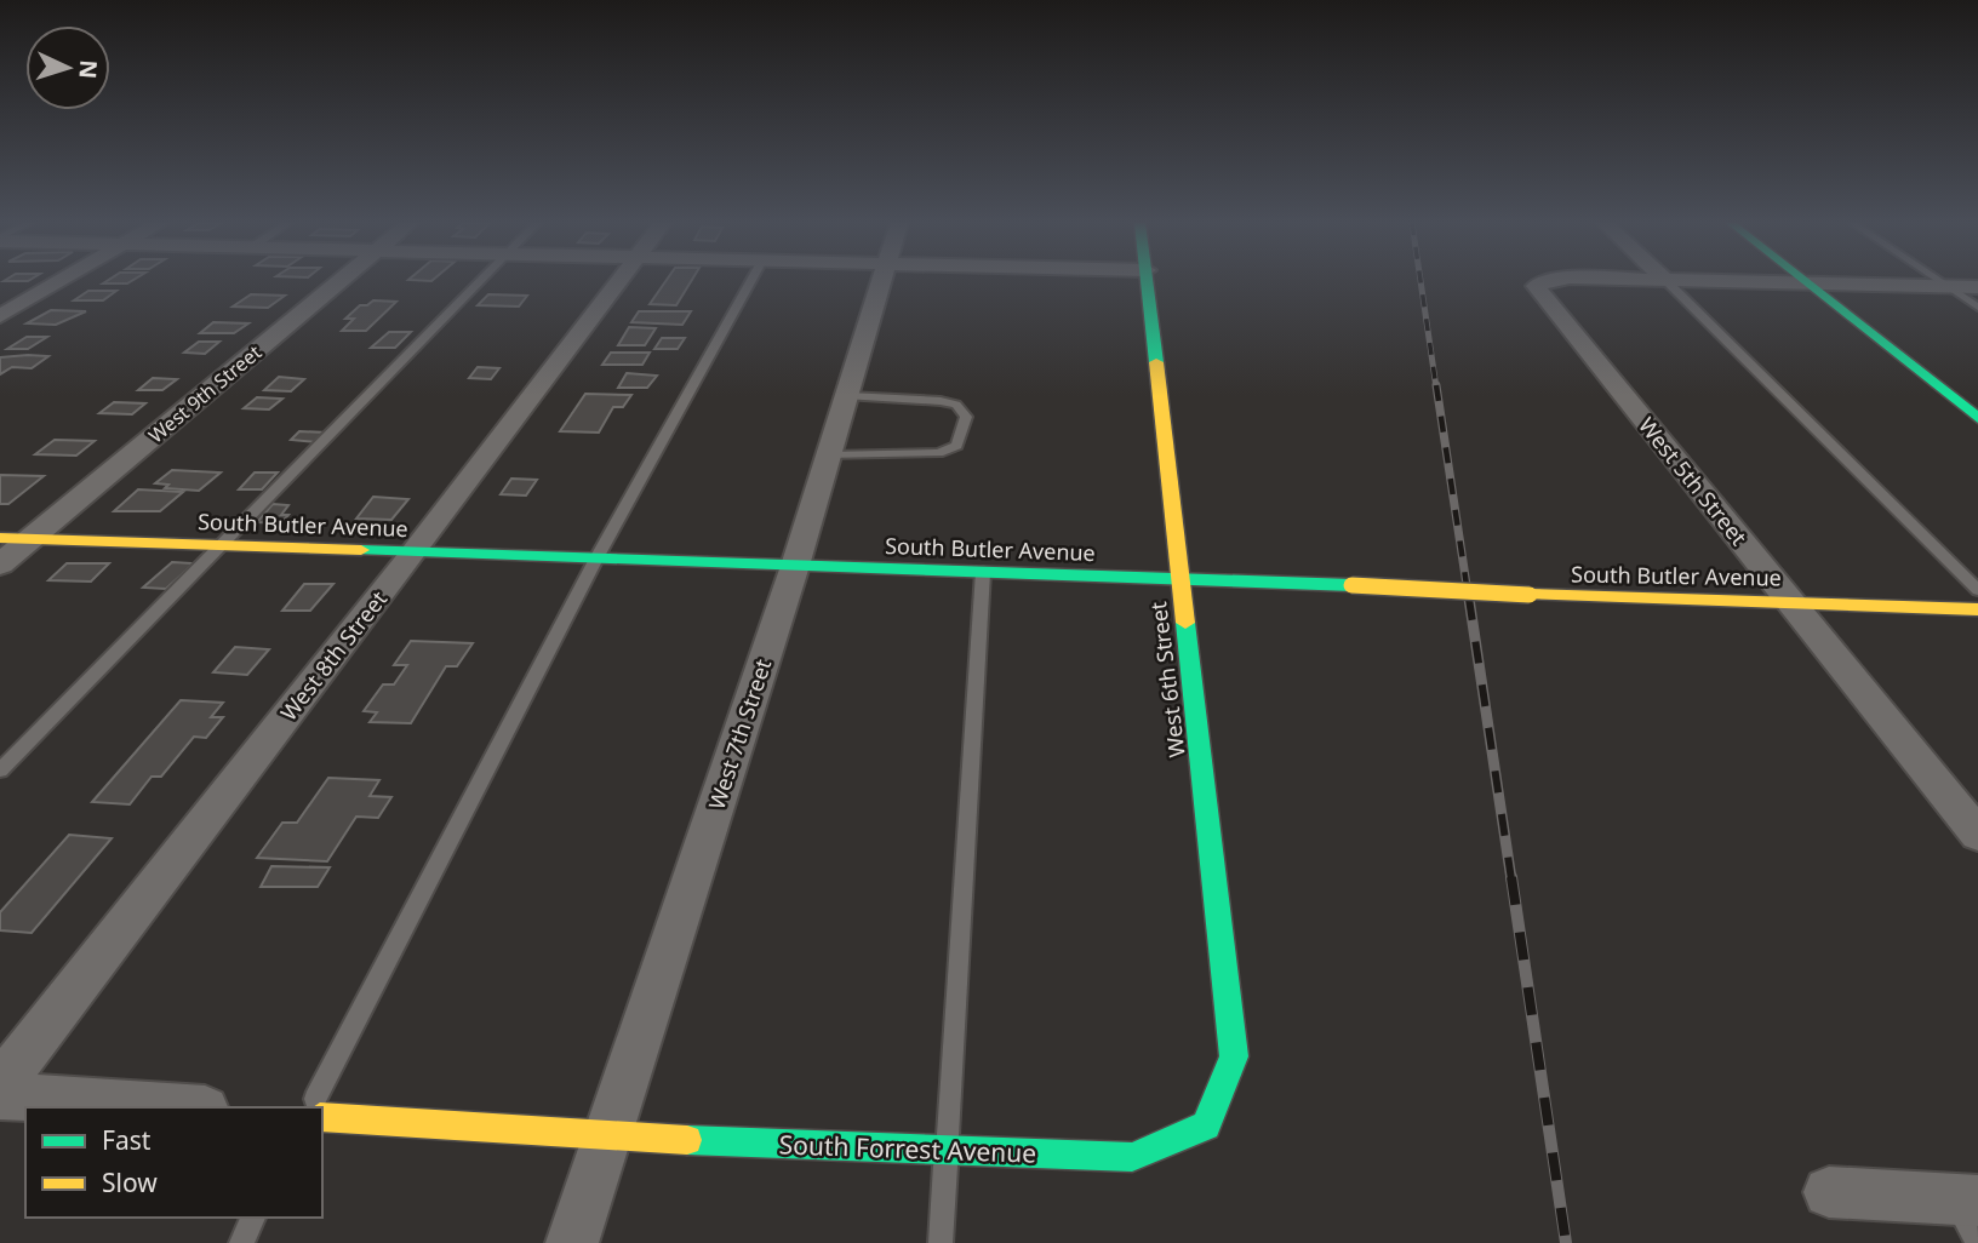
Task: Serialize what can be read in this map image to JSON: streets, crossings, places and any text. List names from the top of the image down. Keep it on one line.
{"streets":{"street":["West 9th Street","West 5th Street","South Butler Avenue","West 8th Street","West 6th Street","West 7th Street","South Forrest Avenue"]},"crossings":[["West 9th Street","South Butler Avenue"],["West 5th Street","South Butler Avenue"],["South Butler Avenue","West 8th Street"],["South Butler Avenue","West 6th Street"],["South Butler Avenue","West 7th Street"],["West 6th Street","South Forrest Avenue"],["West 7th Street","South Forrest Avenue"]],"legend":["Fast","Slow"],"north":"right"}
